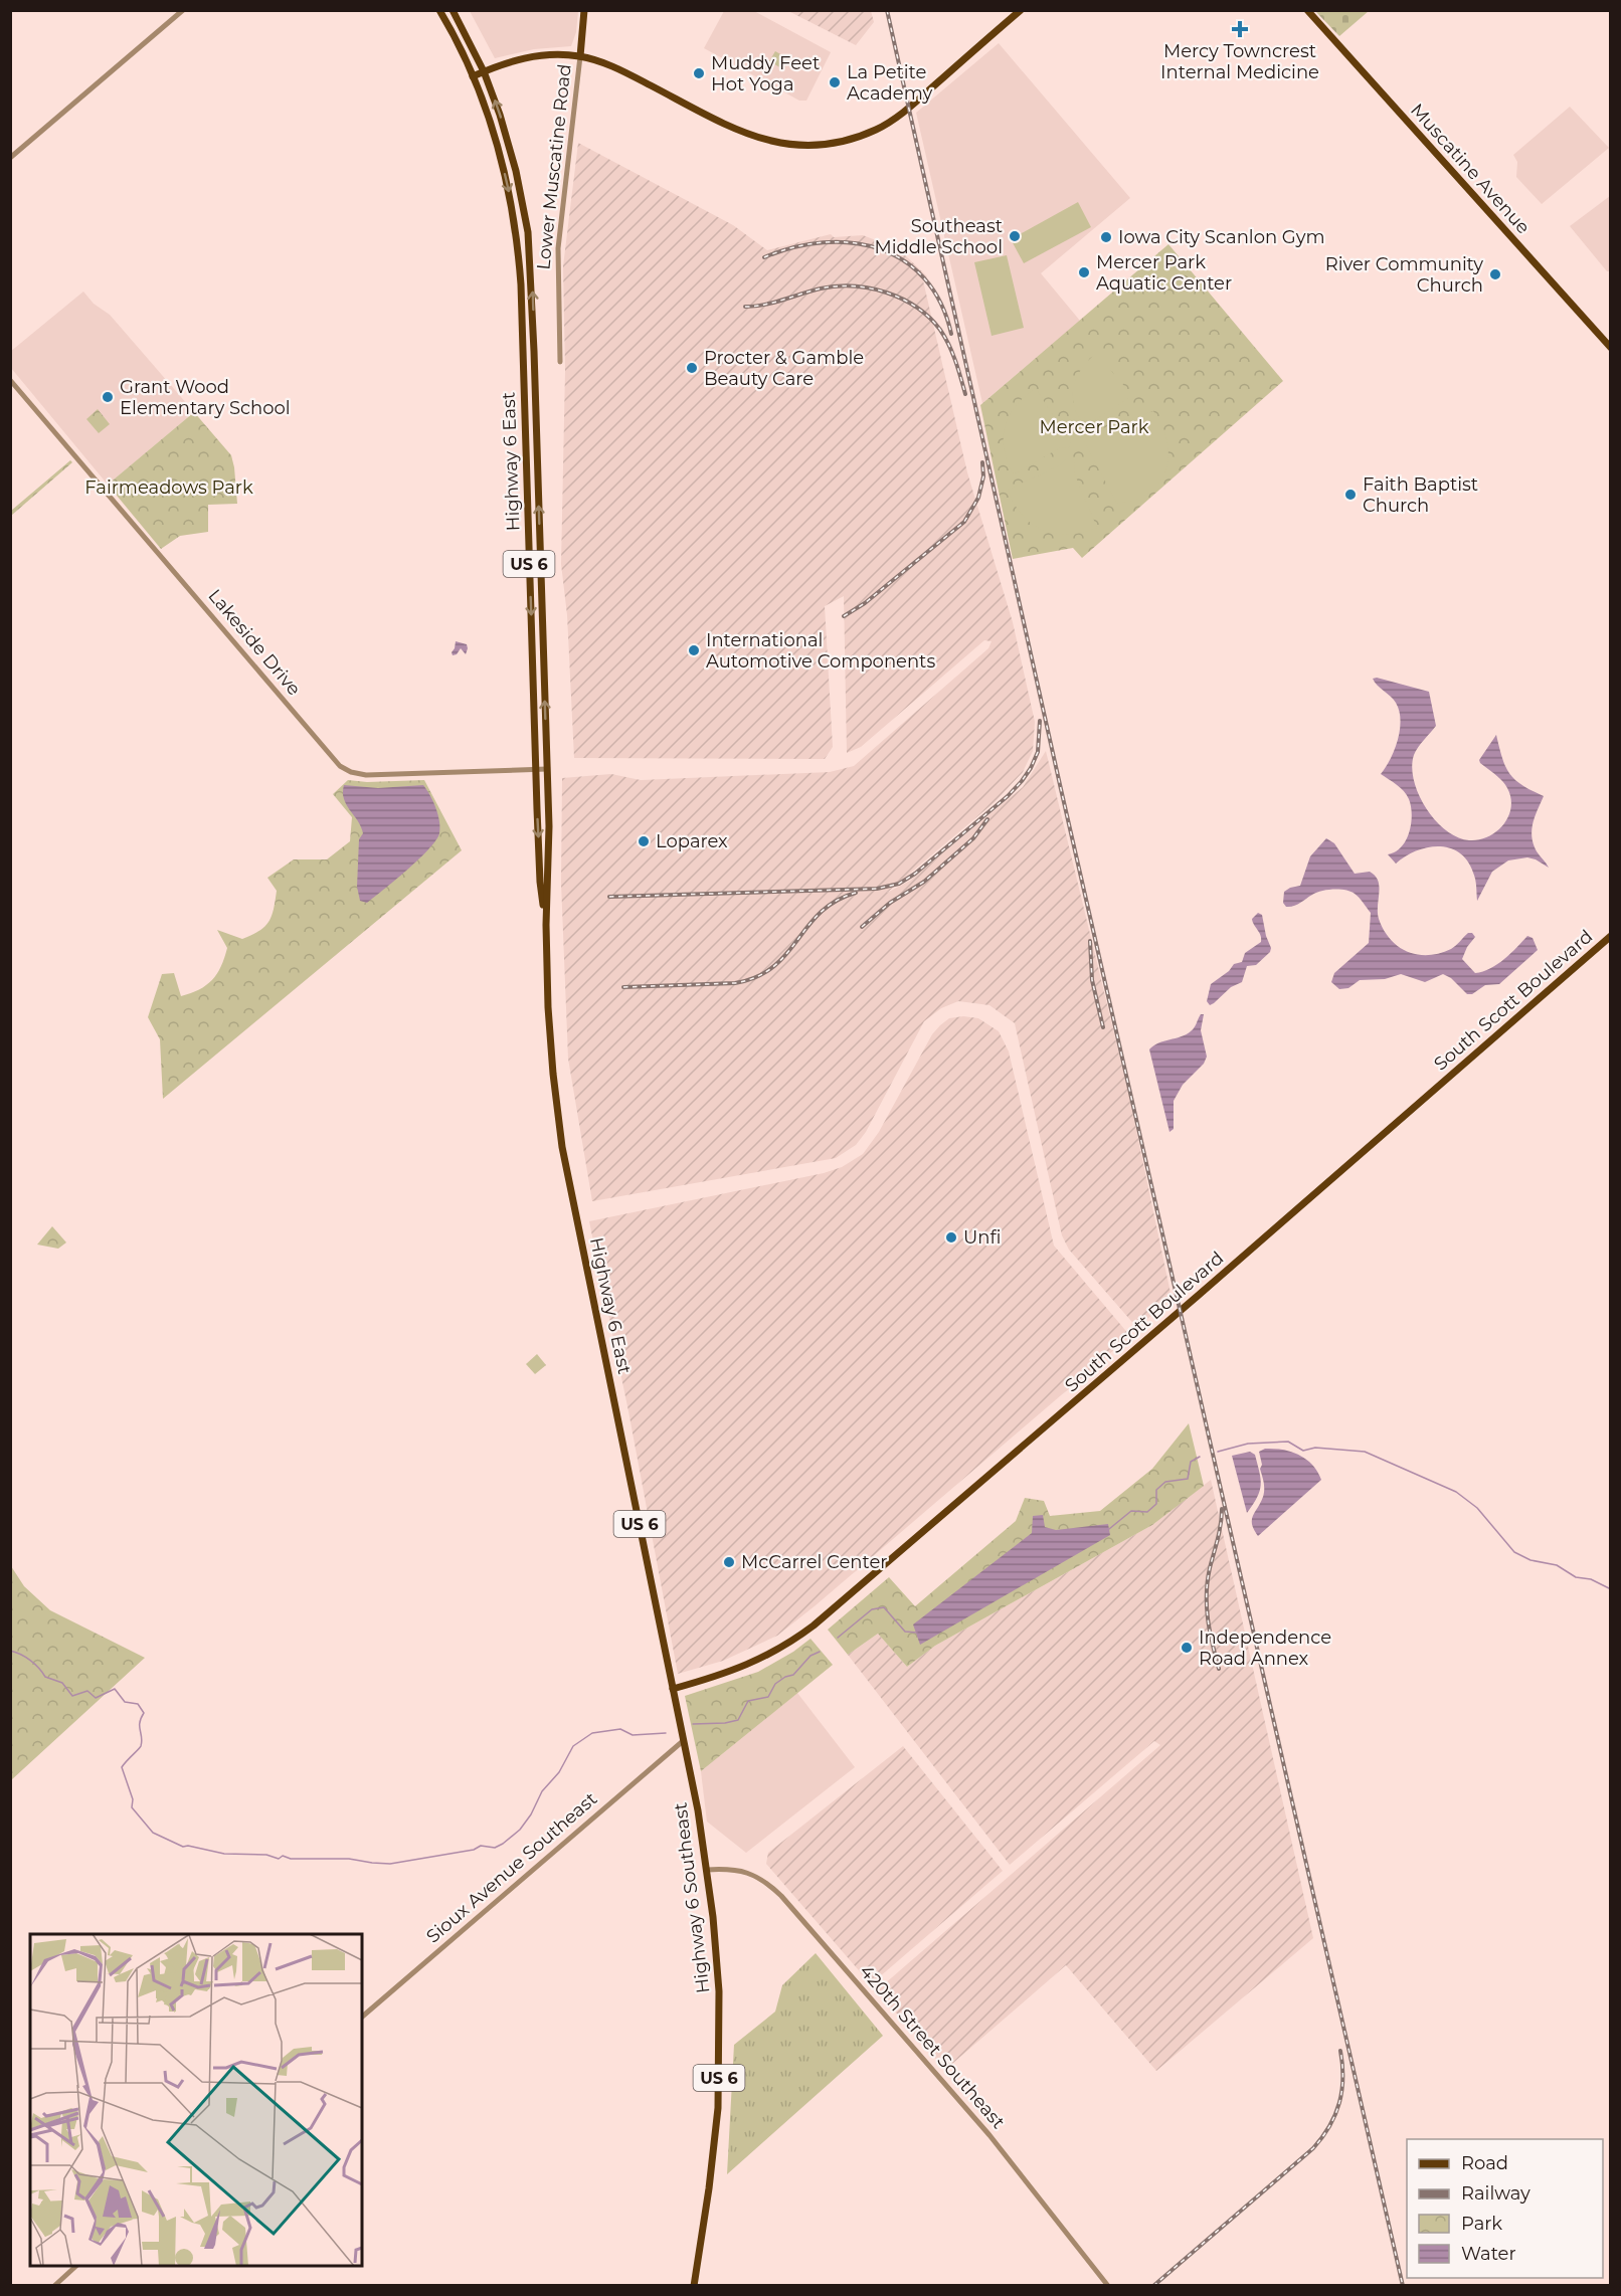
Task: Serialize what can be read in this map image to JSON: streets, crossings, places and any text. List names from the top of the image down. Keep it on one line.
{"streets":{"main road":["Lower Muscatine Road","Muscatine Avenue","Highway 6 East","US 6","South Scott Boulevard","Highway 6 Southeast"],"street":["Lakeside Drive","Sioux Avenue Southeast","420th Street Southeast"]},"crossings":[["Highway 6 East","Lakeside Drive"],["Highway 6 East","South Scott Boulevard"],["Highway 6 East","Highway 6 Southeast"],["South Scott Boulevard","Highway 6 Southeast"],["Sioux Avenue Southeast","Highway 6 Southeast"],["Highway 6 Southeast","420th Street Southeast"]],"parks":["Mercer Park","Fairmeadows Park"],"places":{"health":["Mercy Towncrest Internal Medicine"],"other":["Muddy Feet Hot Yoga","La Petite Academy","Southeast Middle School","Iowa City Scanlon Gym","Mercer Park Aquatic Center","River Community Church","Procter & Gamble Beauty Care","Grant Wood Elementary School","Faith Baptist Church","International Automotive Components","Loparex","Unfi","McCarrel Center","Independence Road Annex"]},"legend":["Road","Railway","Park","Water"]}
